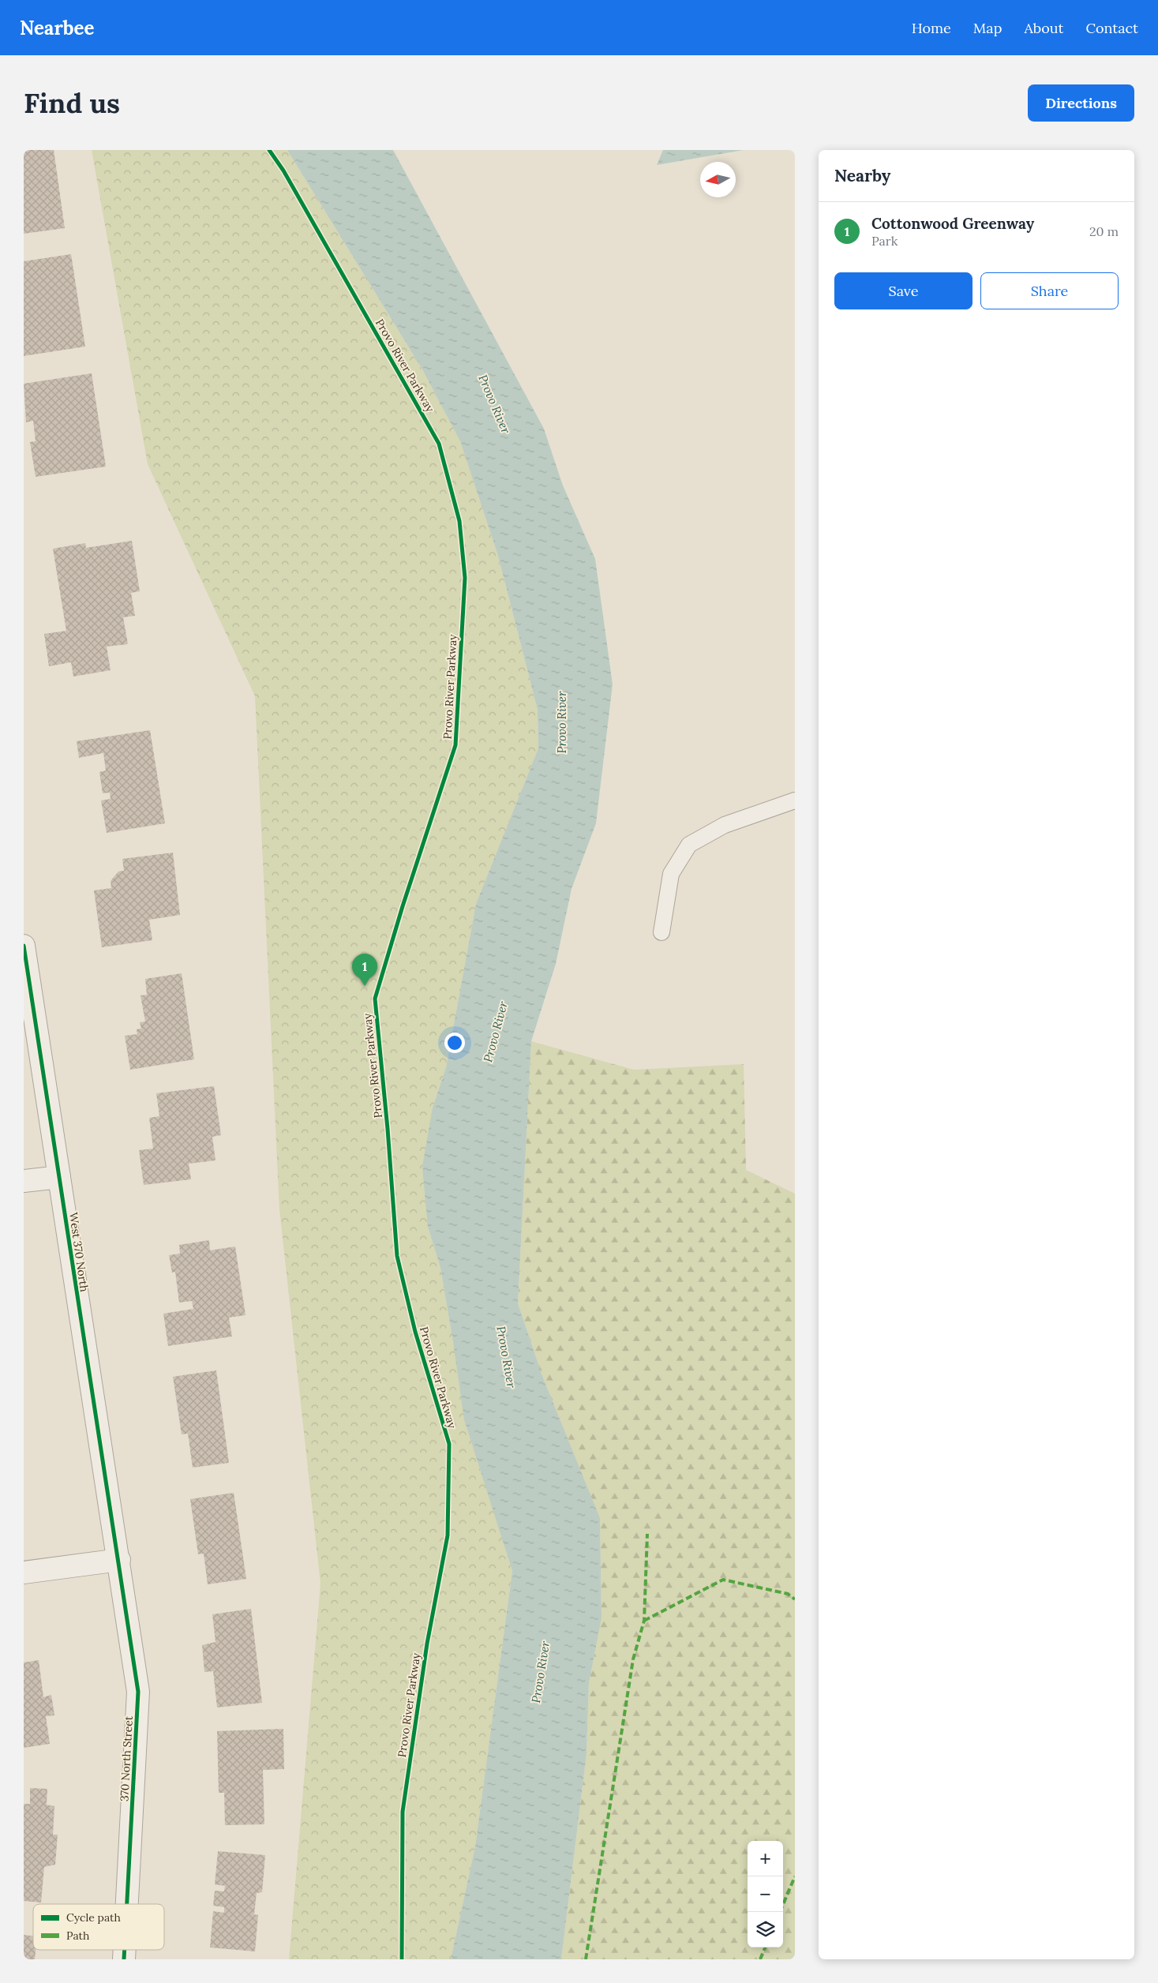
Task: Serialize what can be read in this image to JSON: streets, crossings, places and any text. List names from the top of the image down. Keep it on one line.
{"streets":{"street":["West 370 North","370 North Street"],"cycle path":["Provo River Parkway"]},"crossings":[["West 370 North","370 North Street"]],"water":["Provo River"],"legend":["Cycle path","Path"],"north":"left","page":{"header":"Nearbee","nav":["Home","Map","About","Contact"],"buttons":["Directions",["Save","Share"]],"title":"Find us","heading":"Nearby","list":[{"mark":"1","name":"Cottonwood Greenway","note":"Park","value":"20 m"}],"pins":"1","map_buttons":["+","−"]}}
